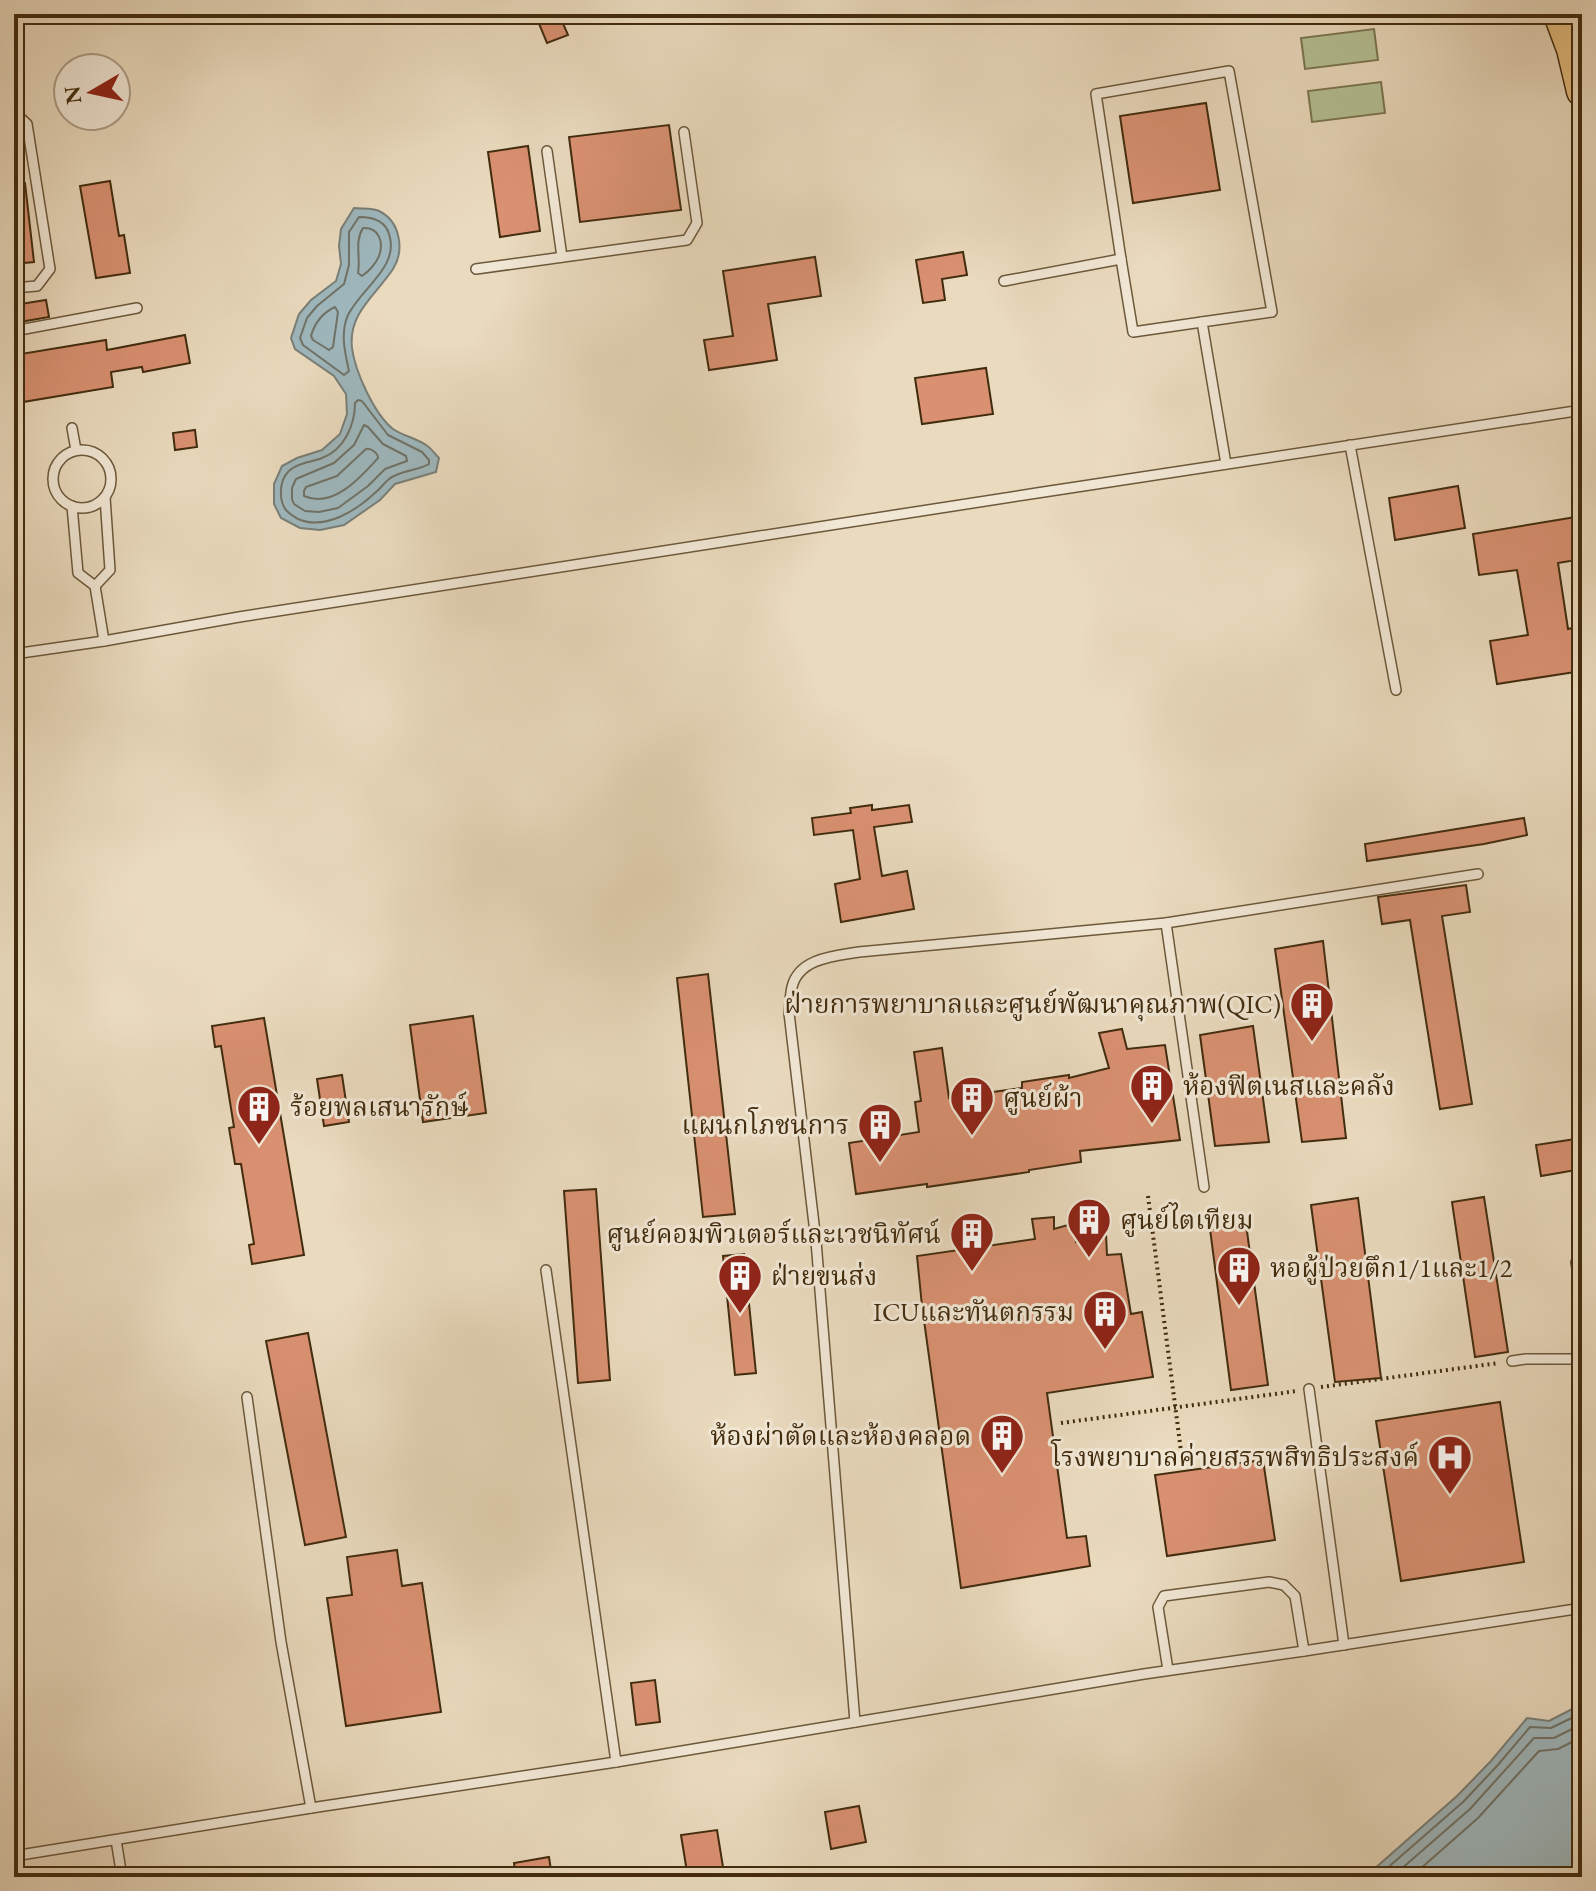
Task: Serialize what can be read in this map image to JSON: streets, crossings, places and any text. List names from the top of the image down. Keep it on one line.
{"places":{"building":["ฝ่ายการพยาบาลและศูนย์พัฒนาคุณภาพ(QIC)","ห้องฟิตเนสและคลัง","ศูนย์ผ้า","ร้อยพลเสนารักษ์","แผนกโภชนการ","ศูนย์ไตเทียม","ศูนย์คอมพิวเตอร์และเวชนิทัศน์","หอผู้ป่วยตึก1/1และ1/2","ฝ่ายขนส่ง","ICUและทันตกรรม","ห้องผ่าตัดและห้องคลอด"],"hospital":["โรงพยาบาลค่ายสรรพสิทธิประสงค์"]},"north":"left"}
